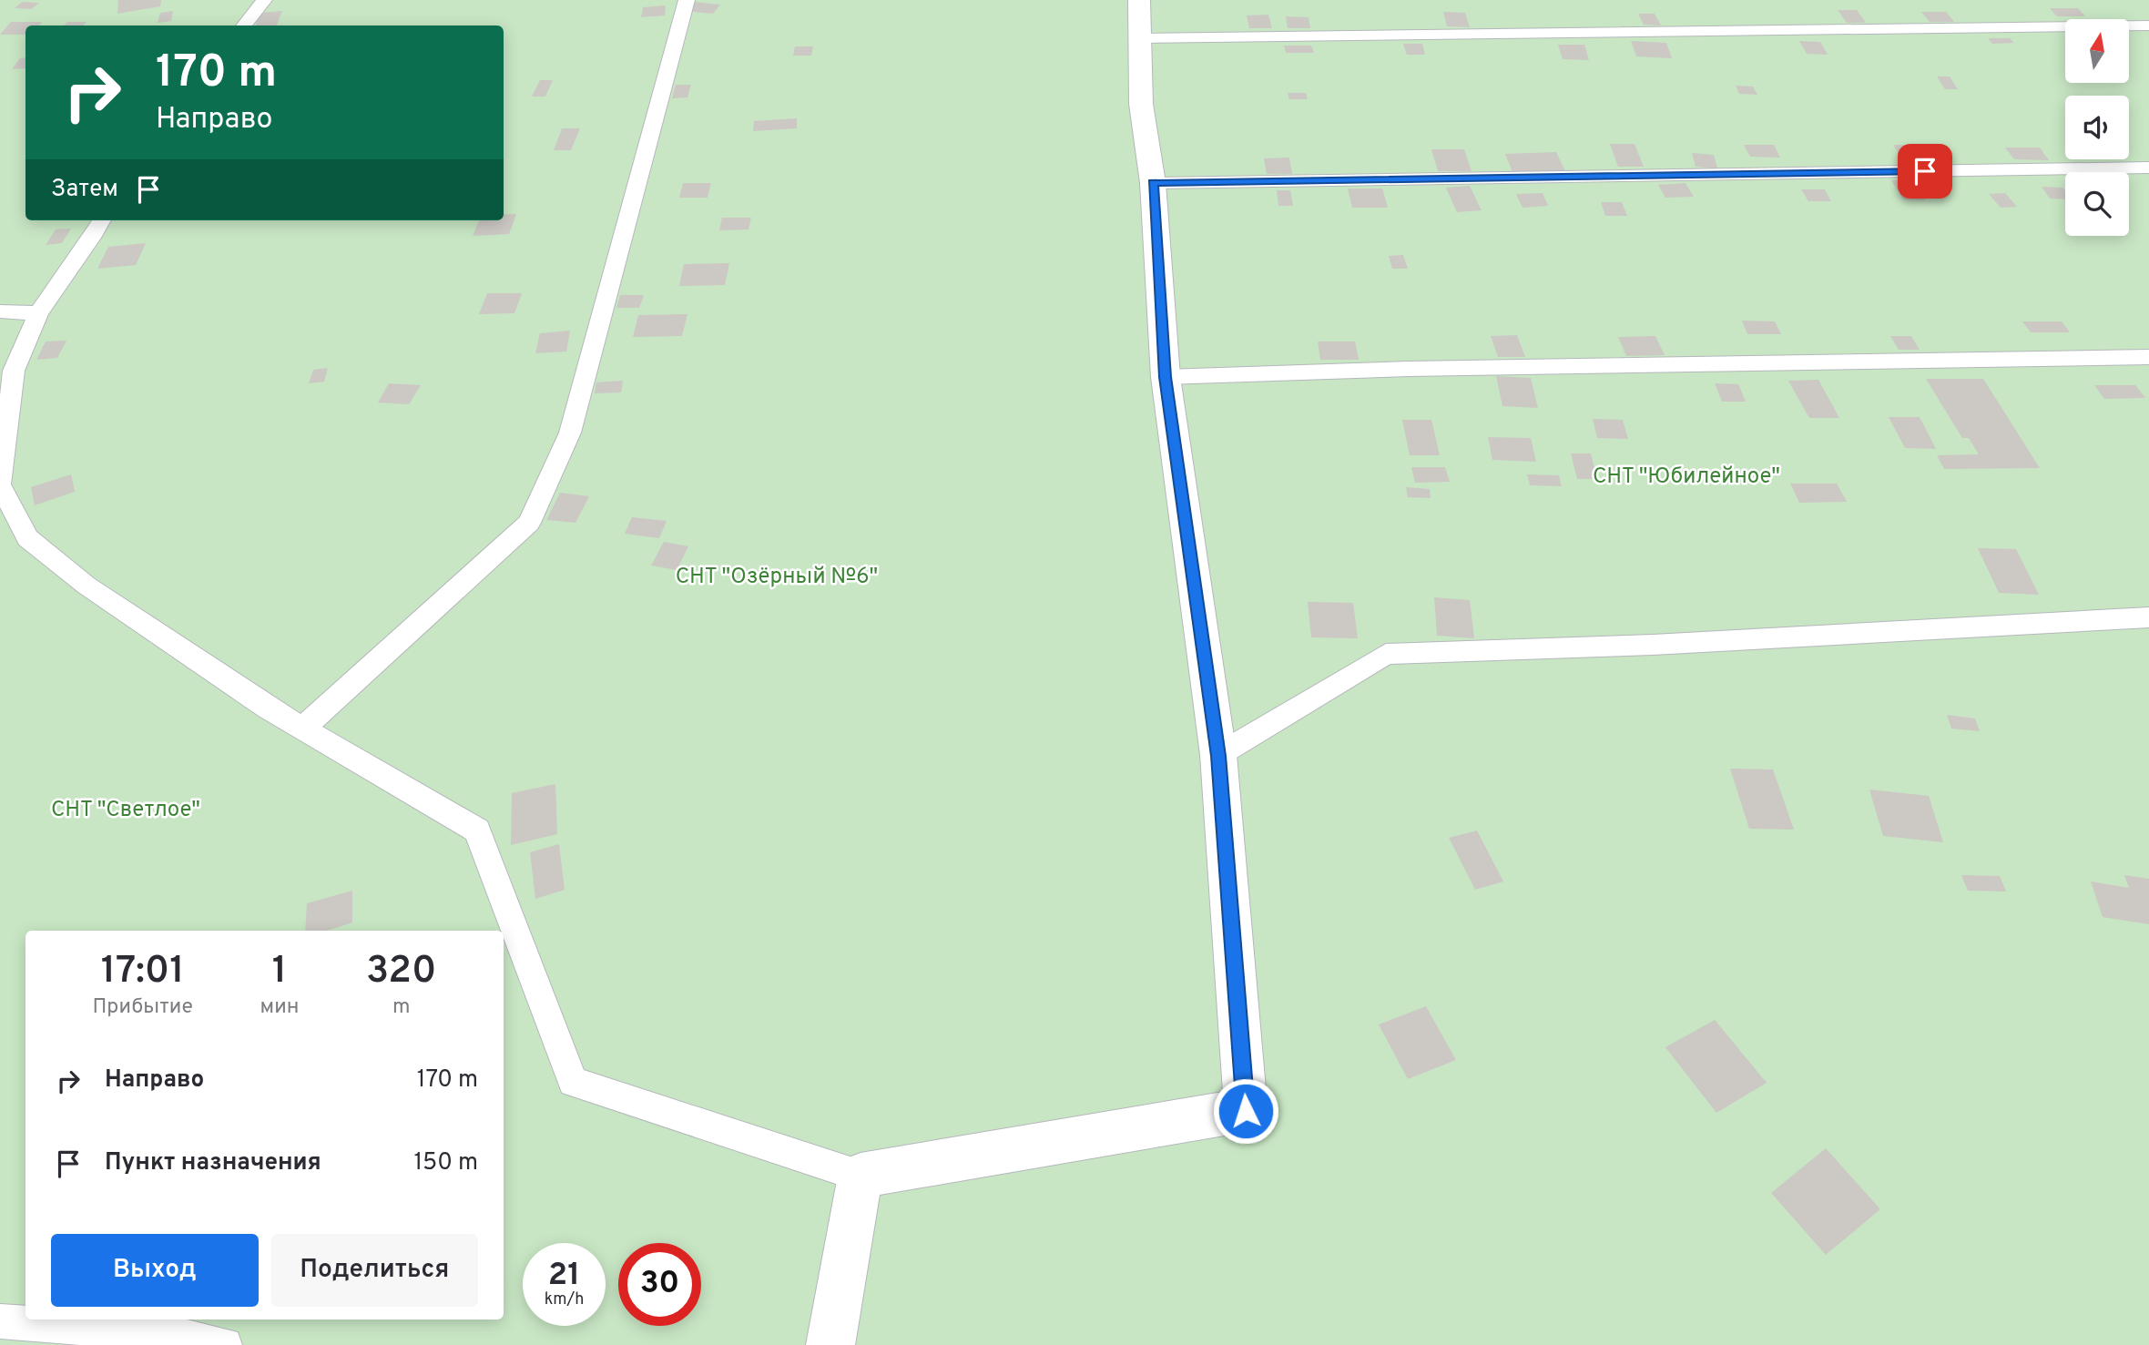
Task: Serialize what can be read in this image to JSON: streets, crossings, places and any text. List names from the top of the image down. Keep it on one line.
{"parks":["СНТ \"Юбилейное\"","СНТ \"Озёрный №6\"","СНТ \"Светлое\""],"north":"top","page":{"turn":["170 m","Направо"],"then":"Затем","eta":["17:01","Прибытие","1","мин","320","m"],"list":[{"name":"Направо","value":"170 m"},{"name":"Пункт назначения","value":"150 m"}],"buttons":["Выход","Поделиться"],"speed":"21 km/h","limit":"30"}}
